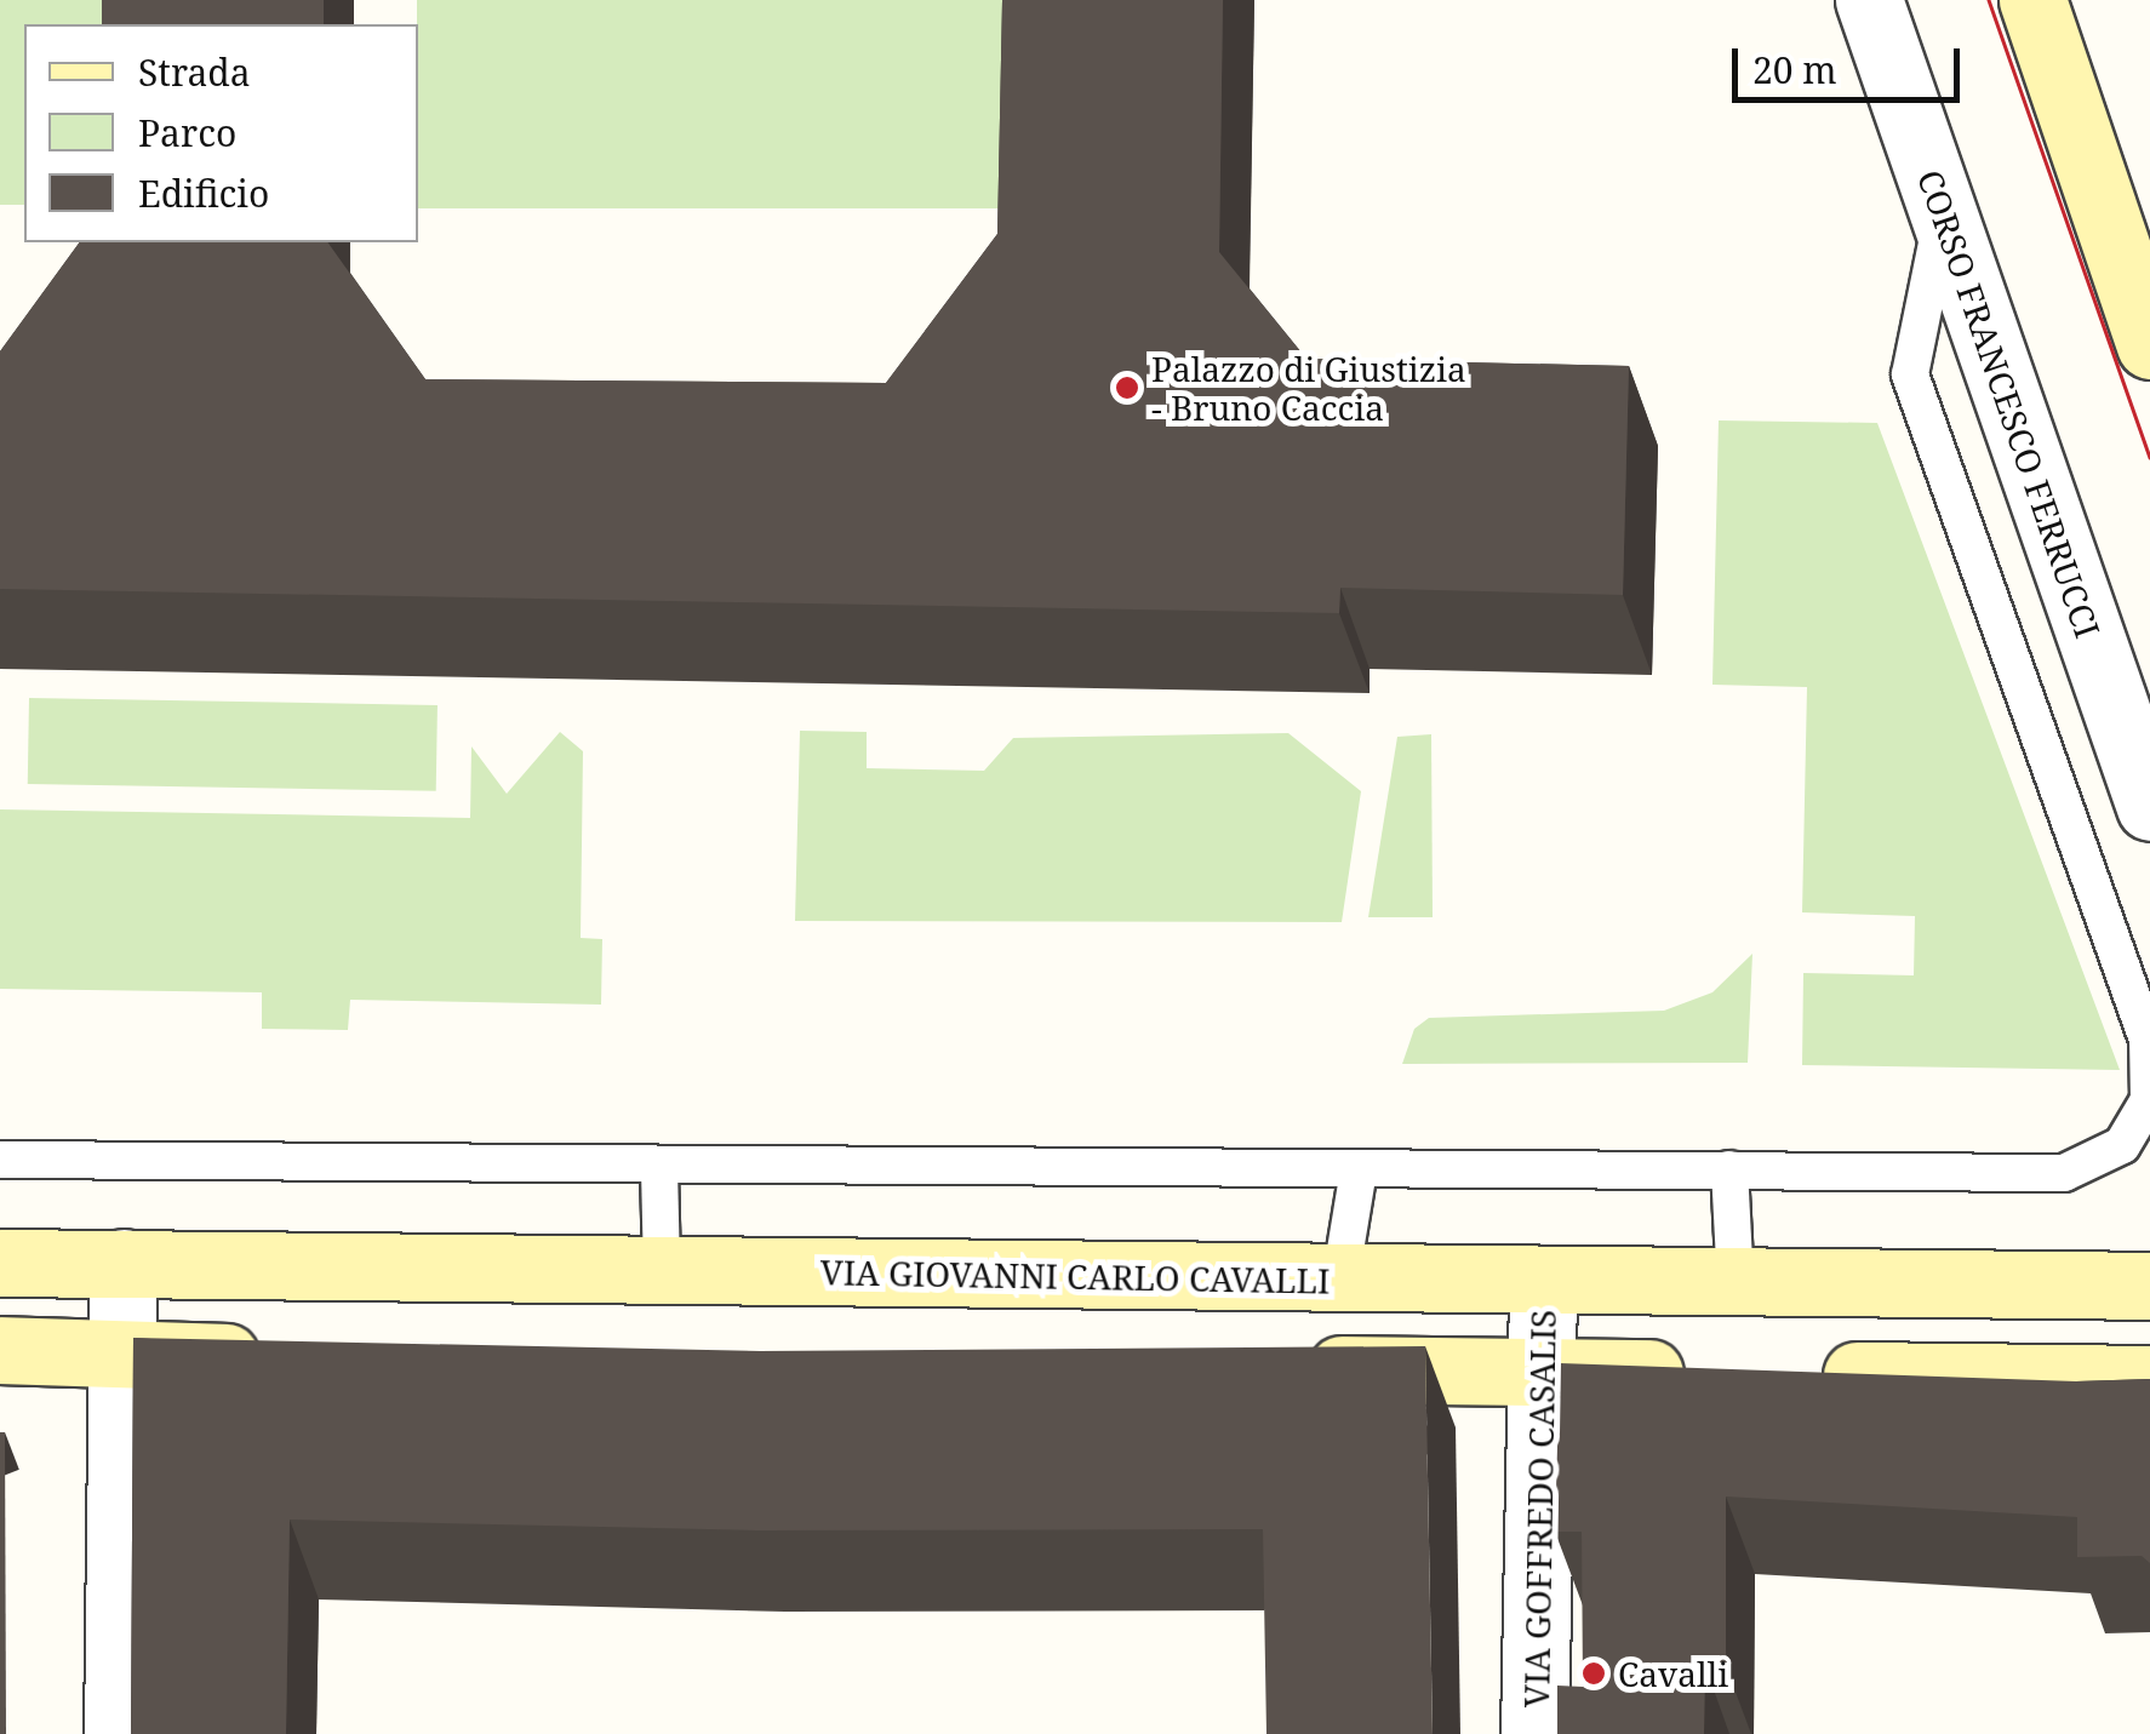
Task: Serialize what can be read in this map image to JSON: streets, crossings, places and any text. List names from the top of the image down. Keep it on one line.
{"streets":{"street":["CORSO FRANCESCO FERRUCCI","VIA GIOVANNI CARLO CAVALLI","VIA GOFFREDO CASALIS"]},"crossings":[["VIA GIOVANNI CARLO CAVALLI","VIA GOFFREDO CASALIS"]],"places":["Palazzo di Giustizia - Bruno Caccia","Cavalli"],"legend":["Strada","Parco","Edificio"],"scale_bar":"20 m"}
